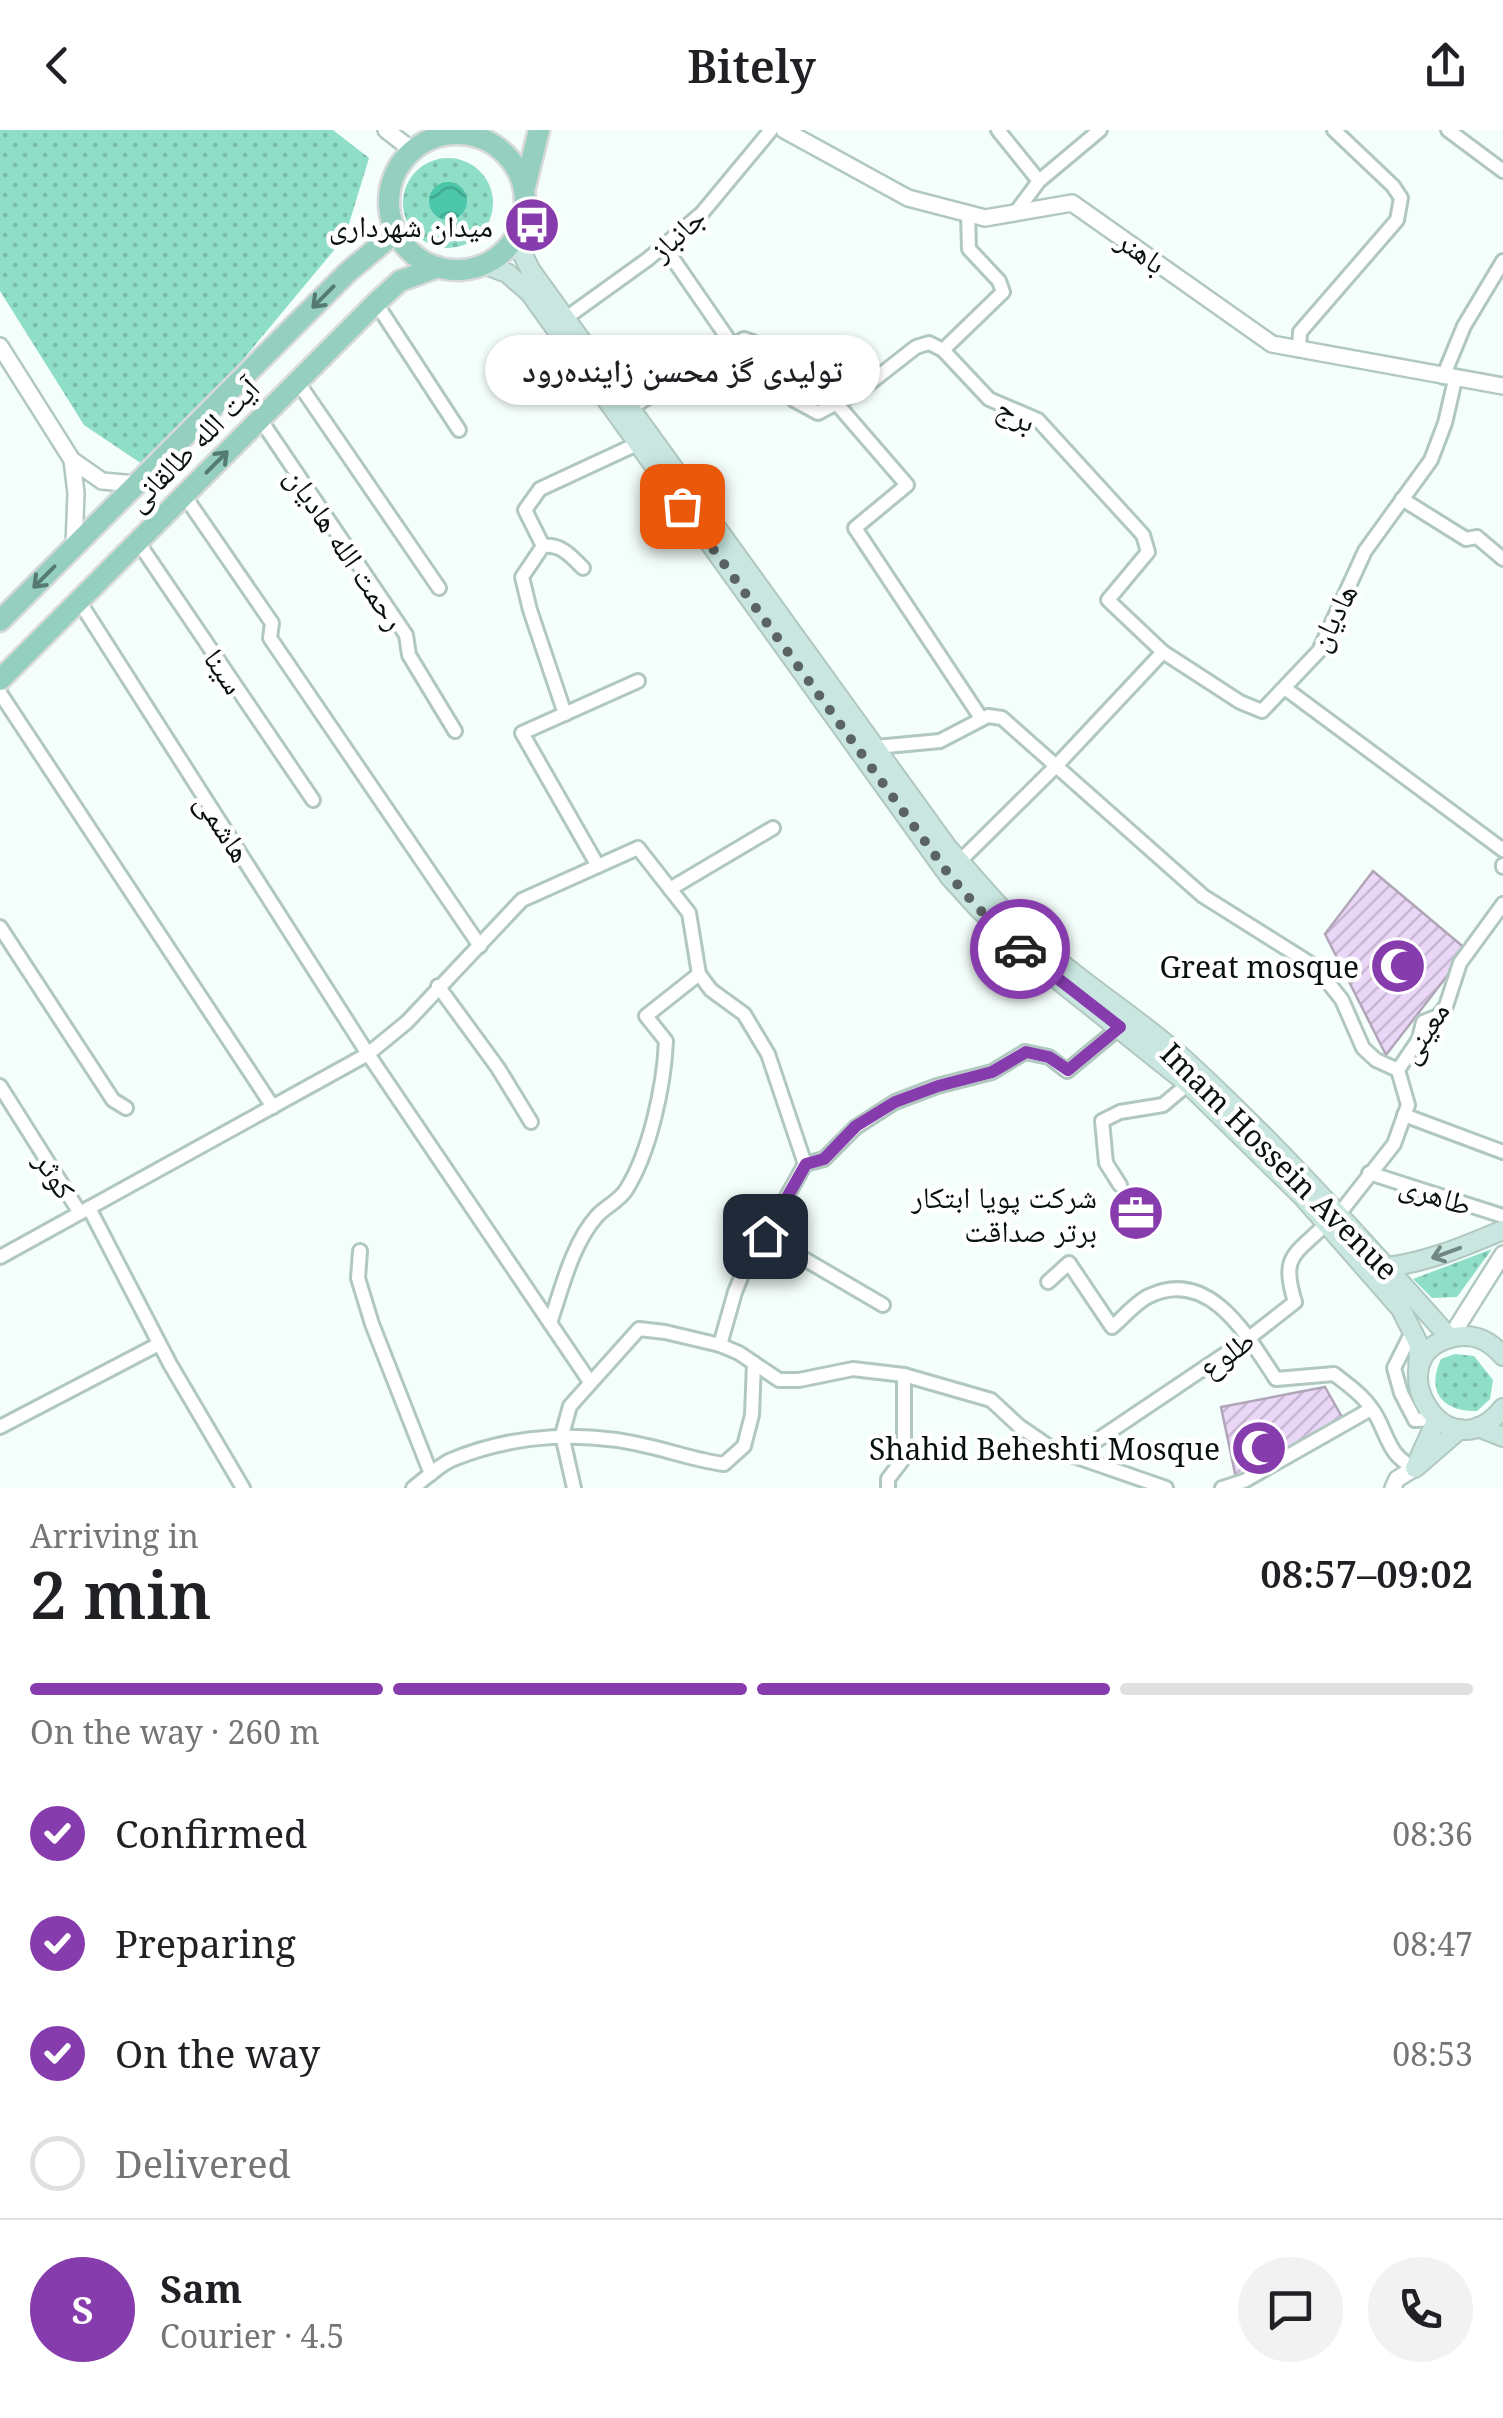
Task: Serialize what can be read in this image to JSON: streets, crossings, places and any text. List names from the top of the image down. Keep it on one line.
{"streets":{"main road":["آیت الله طالقانی","Imam Hossein Avenue"],"street":["جانباز","باهنر","برج","رحمت الله هادیان","هادیان","سینا","هاشمی","معینی","کوثر","طاهری","طلوع"]},"crossings":[["جانباز","Imam Hossein Avenue"],["باهنر","هادیان"],["برج","هادیان"],["آیت الله طالقانی","رحمت الله هادیان"],["آیت الله طالقانی","سینا"],["آیت الله طالقانی","هاشمی"],["آیت الله طالقانی","Imam Hossein Avenue"],["Imam Hossein Avenue","طلوع"]],"places":{"bus stop":["میدان شهرداری"],"other":["تولیدی گز محسن زاینده‌رود"],"mosque":["Great mosque","Shahid Beheshti Mosque"],"office":["شرکت پویا ابتکار برتر صداقت"]},"page":{"header":"Bitely","bubble":"تولیدی گز محسن زاینده‌رود","heading":["2 min","Arriving in","08:57–09:02"],"panel":["Sam","Courier · 4.5"],"bar":"On the way · 260 m","list":[["Confirmed","08:36"],["Preparing","08:47"],["On the way","08:53"],"Delivered"],"round":"S"}}
